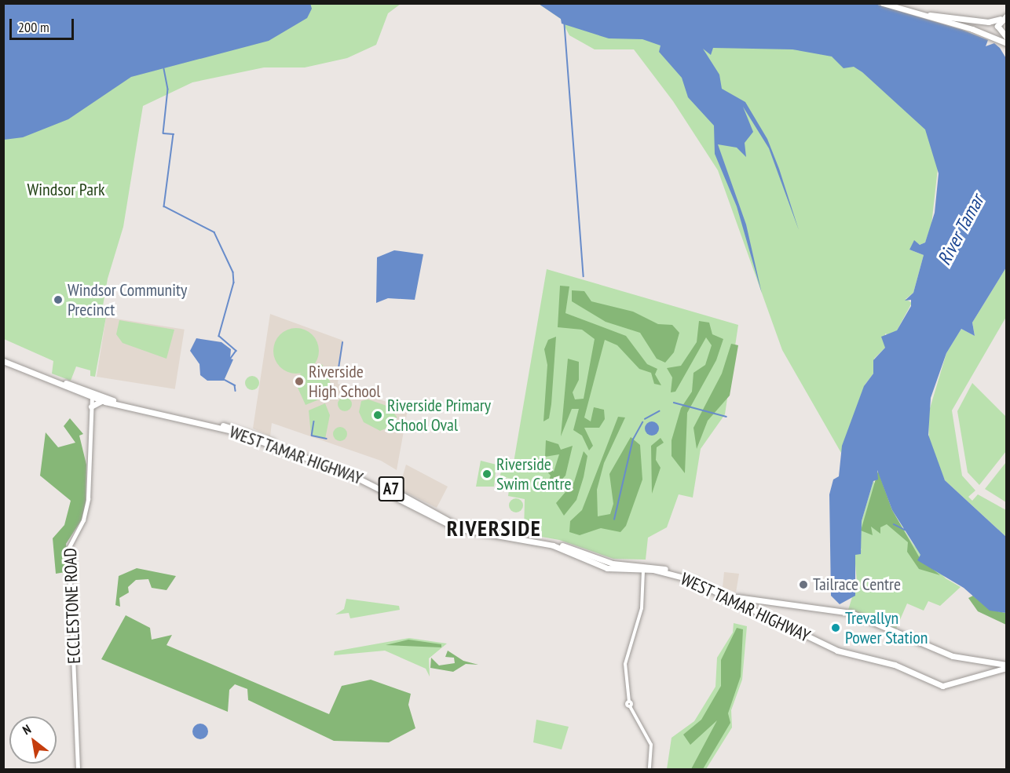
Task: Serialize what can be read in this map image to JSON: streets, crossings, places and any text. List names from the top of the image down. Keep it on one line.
{"streets":{"highway":["WEST TAMAR HIGHWAY","A7"],"main road":["ECCLESTONE ROAD"]},"crossings":[["WEST TAMAR HIGHWAY","ECCLESTONE ROAD"]],"districts":["RIVERSIDE"],"water":["River Tamar"],"parks":["Windsor Park"],"places":["Windsor Community Precinct","Riverside High School","Riverside Primary School Oval","Riverside Swim Centre","Tailrace Centre","Trevallyn Power Station"],"scale_bar":"200 m","north":"top left"}
